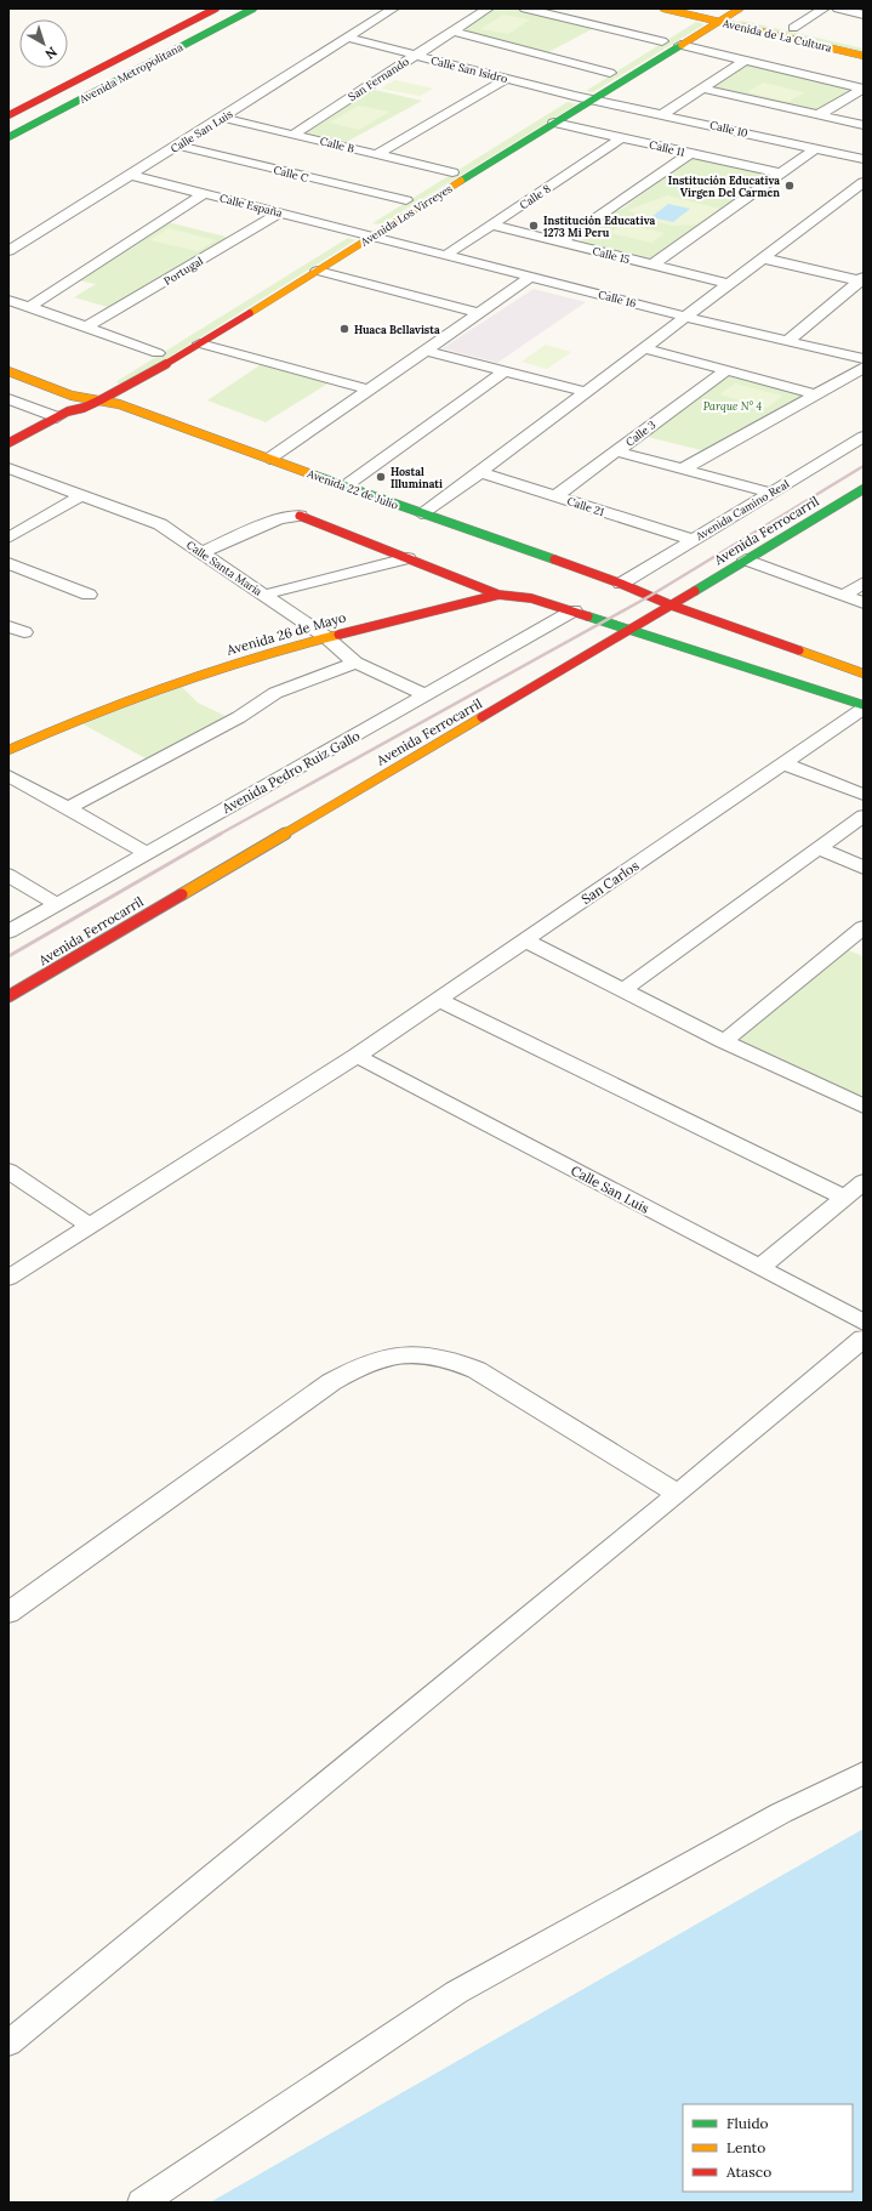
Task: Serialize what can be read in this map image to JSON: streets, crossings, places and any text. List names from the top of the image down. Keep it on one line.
{"streets":{"street":["Avenida de La Cultura","Calle San Isidro","Avenida Metropolitana","San Fernando","Calle 10","Calle San Luis","Calle B","Calle 11","Calle C","Calle 8","Calle España","Avenida Los Virreyes","Calle 15","Portugal","Calle 16","Calle 3","Avenida 22 de Julio","Calle 21","Avenida Camino Real","Avenida Ferrocarril","Calle Santa María","Avenida 26 de Mayo","Avenida Pedro Ruiz Gallo","San Carlos"]},"crossings":[["Avenida de La Cultura","Avenida Los Virreyes"],["Calle San Isidro","San Fernando"],["Calle San Isidro","Calle 10"],["Calle San Isidro","Calle San Luis"],["Calle San Isidro","Avenida Los Virreyes"],["San Fernando","Calle B"],["Calle 10","Avenida Los Virreyes"],["Calle San Luis","Calle B"],["Calle San Luis","Calle C"],["Calle San Luis","Calle España"],["Calle San Luis","San Carlos"],["Calle B","Avenida Los Virreyes"],["Calle 11","Calle 8"],["Calle 11","Avenida Los Virreyes"],["Calle C","Avenida Los Virreyes"],["Calle 8","Calle 15"],["Calle 8","Calle 16"],["Calle España","Avenida Los Virreyes"],["Calle España","Portugal"],["Calle España","Calle 16"],["Avenida Los Virreyes","Calle 16"],["Avenida Los Virreyes","Avenida 22 de Julio"],["Calle 3","Calle 21"],["Avenida 22 de Julio","Avenida Camino Real"],["Avenida 22 de Julio","Avenida Ferrocarril"],["Calle 21","Avenida Camino Real"],["Avenida Ferrocarril","Avenida 26 de Mayo"],["Calle Santa María","Avenida 26 de Mayo"],["Calle Santa María","Avenida Pedro Ruiz Gallo"],["Avenida 26 de Mayo","Avenida Pedro Ruiz Gallo"]],"parks":["Parque N° 4"],"places":["Institución Educativa Virgen Del Carmen","Institución Educativa 1273 Mi Peru","Huaca Bellavista","Hostal Illuminati"],"legend":["Fluido","Lento","Atasco"],"north":"bottom right"}
